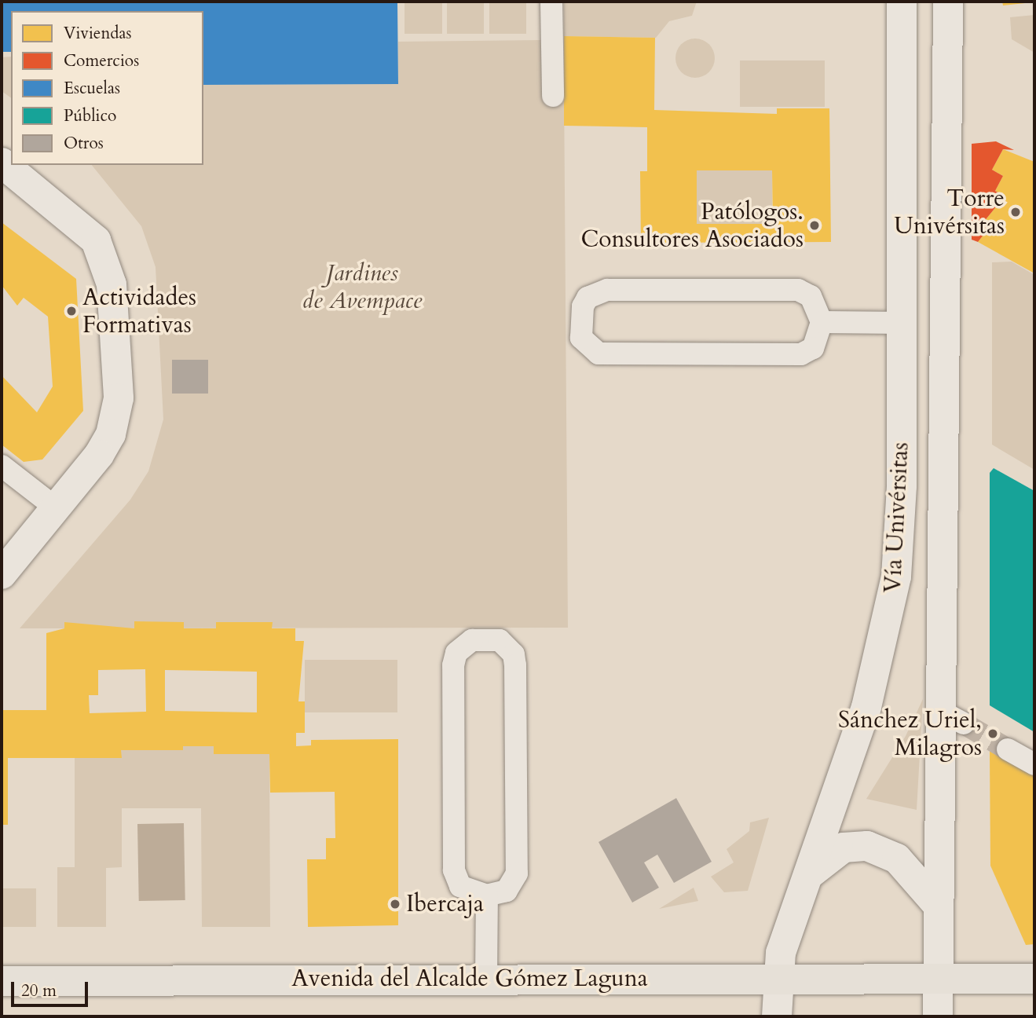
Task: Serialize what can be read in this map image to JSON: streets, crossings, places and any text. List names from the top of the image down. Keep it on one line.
{"streets":{"main road":["Vía Univérsitas","Avenida del Alcalde Gómez Laguna"]},"crossings":[["Vía Univérsitas","Avenida del Alcalde Gómez Laguna"]],"parks":["Jardines de Avempace"],"places":["Torre Univérsitas","Patólogos. Consultores Asociados","Actividades Formativas","Sánchez Uriel, Milagros","Ibercaja"],"legend":["Viviendas","Comercios","Escuelas","Público","Otros"],"scale_bar":"20 m"}
